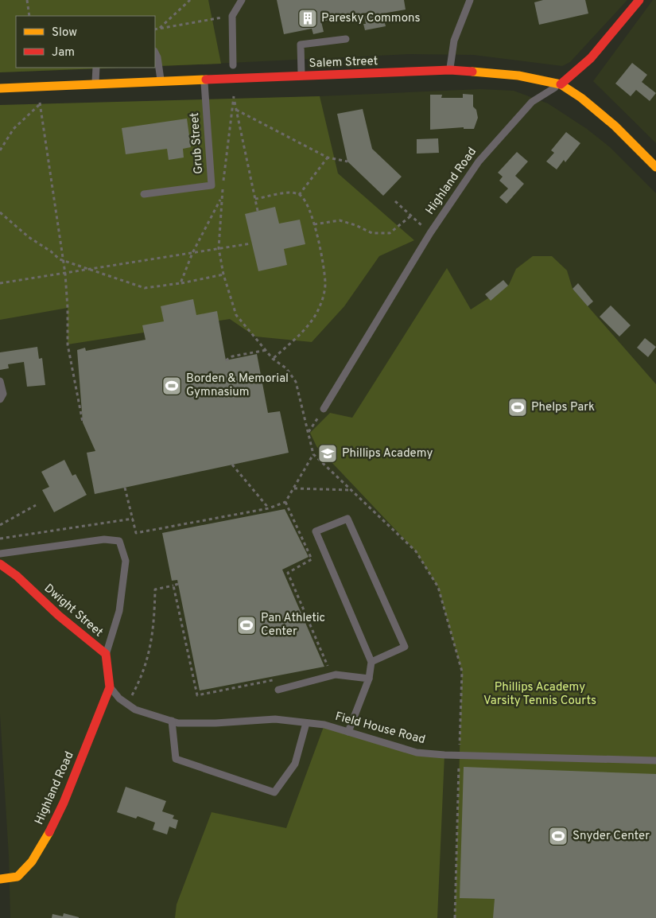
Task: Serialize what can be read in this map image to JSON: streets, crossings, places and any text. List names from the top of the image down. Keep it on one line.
{"streets":{"street":["Salem Street","Highland Road","Dwight Street"],"lane":["Grub Street","Field House Road"]},"crossings":[["Salem Street","Grub Street"],["Salem Street","Highland Road"],["Highland Road","Dwight Street"],["Highland Road","Field House Road"],["Dwight Street","Field House Road"]],"parks":["Phillips Academy Varsity Tennis Courts"],"places":{"building":["Paresky Commons"],"sports":["Borden & Memorial Gymnasium","Phelps Park","Pan Athletic Center","Snyder Center"],"school or university":["Phillips Academy"]},"legend":["Slow","Jam"]}
